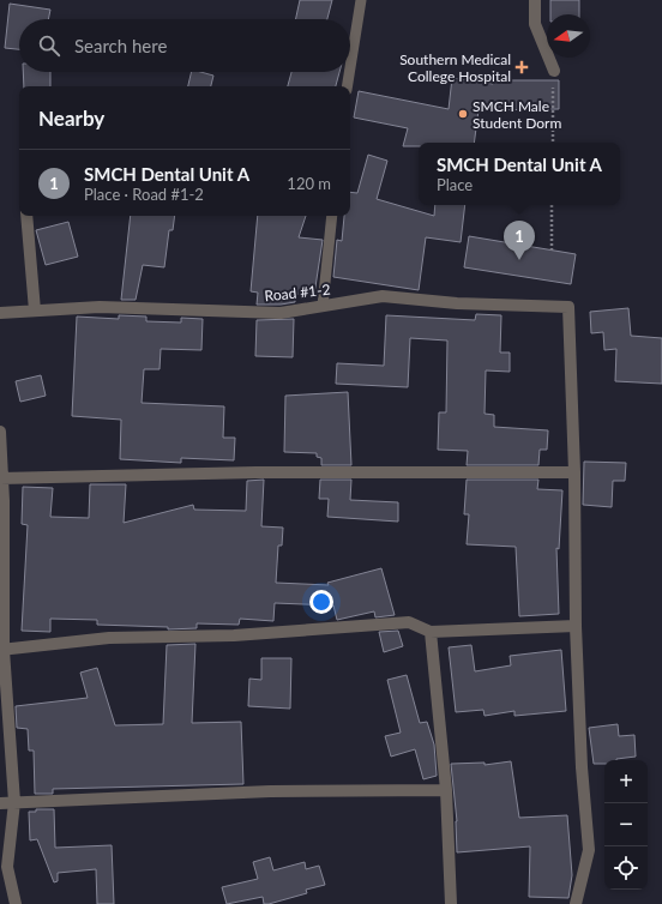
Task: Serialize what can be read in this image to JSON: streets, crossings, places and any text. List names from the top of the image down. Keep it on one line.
{"streets":{"street":["Road #1-2"]},"places":{"health":["Southern Medical College Hospital"],"other":["SMCH Male Student Dorm"]},"north":"left","page":{"search":"Search here","heading":"Nearby","popup":["SMCH Dental Unit A","Place"],"list":[{"mark":"1","name":"SMCH Dental Unit A","note":"Place · Road #1-2","value":"120 m"}],"pins":"1","map_buttons":["+","−"]}}
